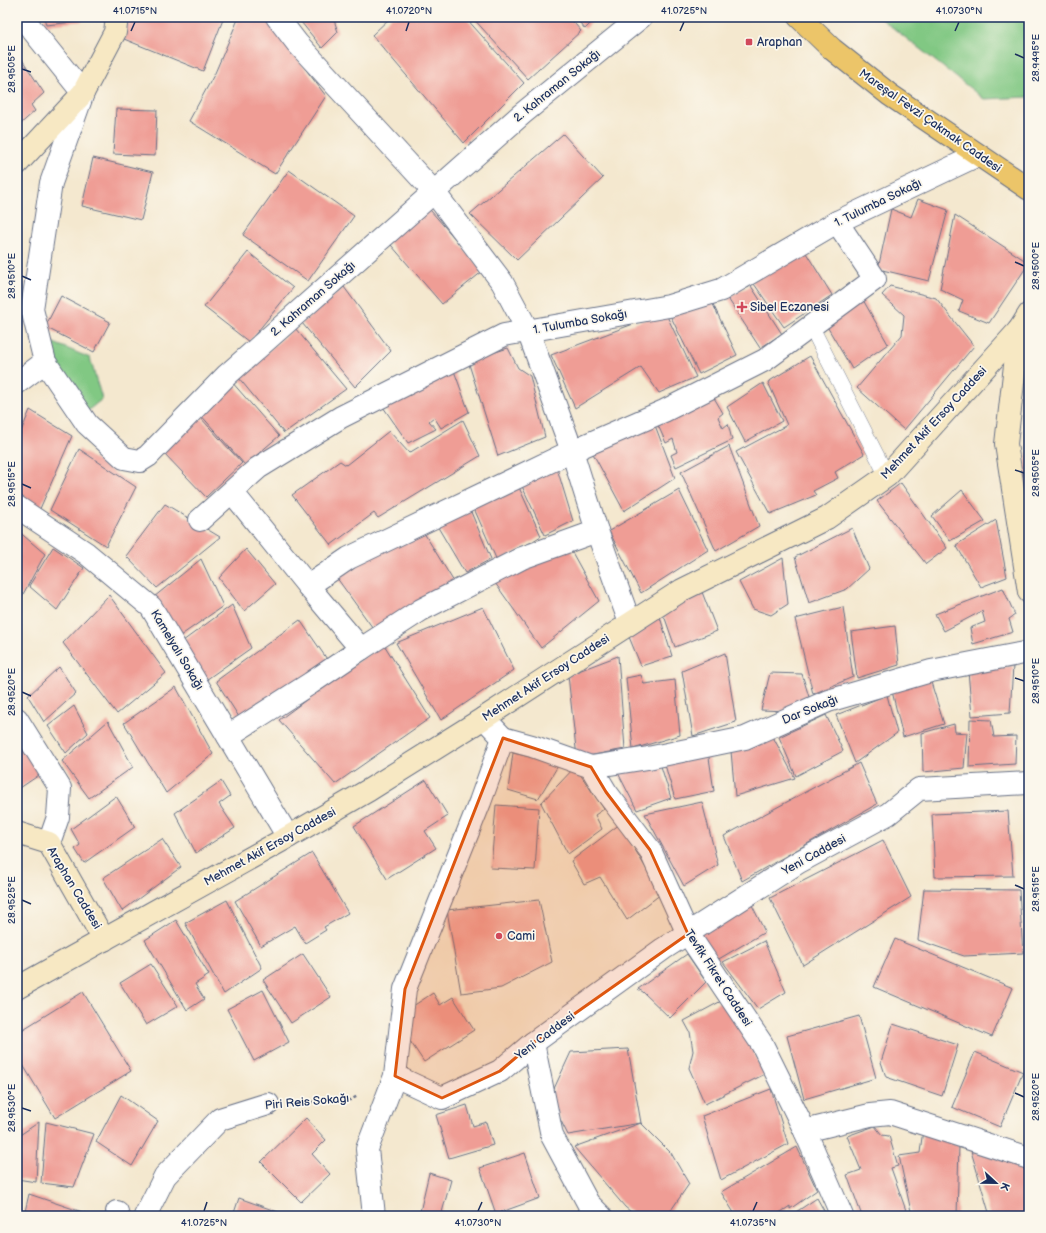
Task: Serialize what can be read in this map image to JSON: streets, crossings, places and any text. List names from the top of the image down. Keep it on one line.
{"streets":{"main road":["Mareşal Fevzi Çakmak Caddesi"],"street":["2. Kahraman Sokağı","1. Tulumba Sokağı","Mehmet Akif Ersoy Caddesi","Kamelyalı Sokağı","Dar Sokağı","Yeni Caddesi","Araphan Caddesi","Tevfik Fikret Caddesi","Piri Reis Sokağı"]},"crossings":[["Mareşal Fevzi Çakmak Caddesi","1. Tulumba Sokağı"],["Mehmet Akif Ersoy Caddesi","Kamelyalı Sokağı"],["Mehmet Akif Ersoy Caddesi","Araphan Caddesi"],["Dar Sokağı","Tevfik Fikret Caddesi"],["Yeni Caddesi","Tevfik Fikret Caddesi"],["Yeni Caddesi","Piri Reis Sokağı"]],"places":{"transit":["Araphan"],"health":["Sibel Eczanesi"],"other":["Cami"]},"north":"right","coordinates":["41.0715°N","41.0720°N","41.0725°N","41.0730°N","28.9495°E","28.9505°E","28.9500°E","28.9510°E","28.9515°E","28.9520°E","28.9525°E","28.9530°E","41.0735°N"]}
